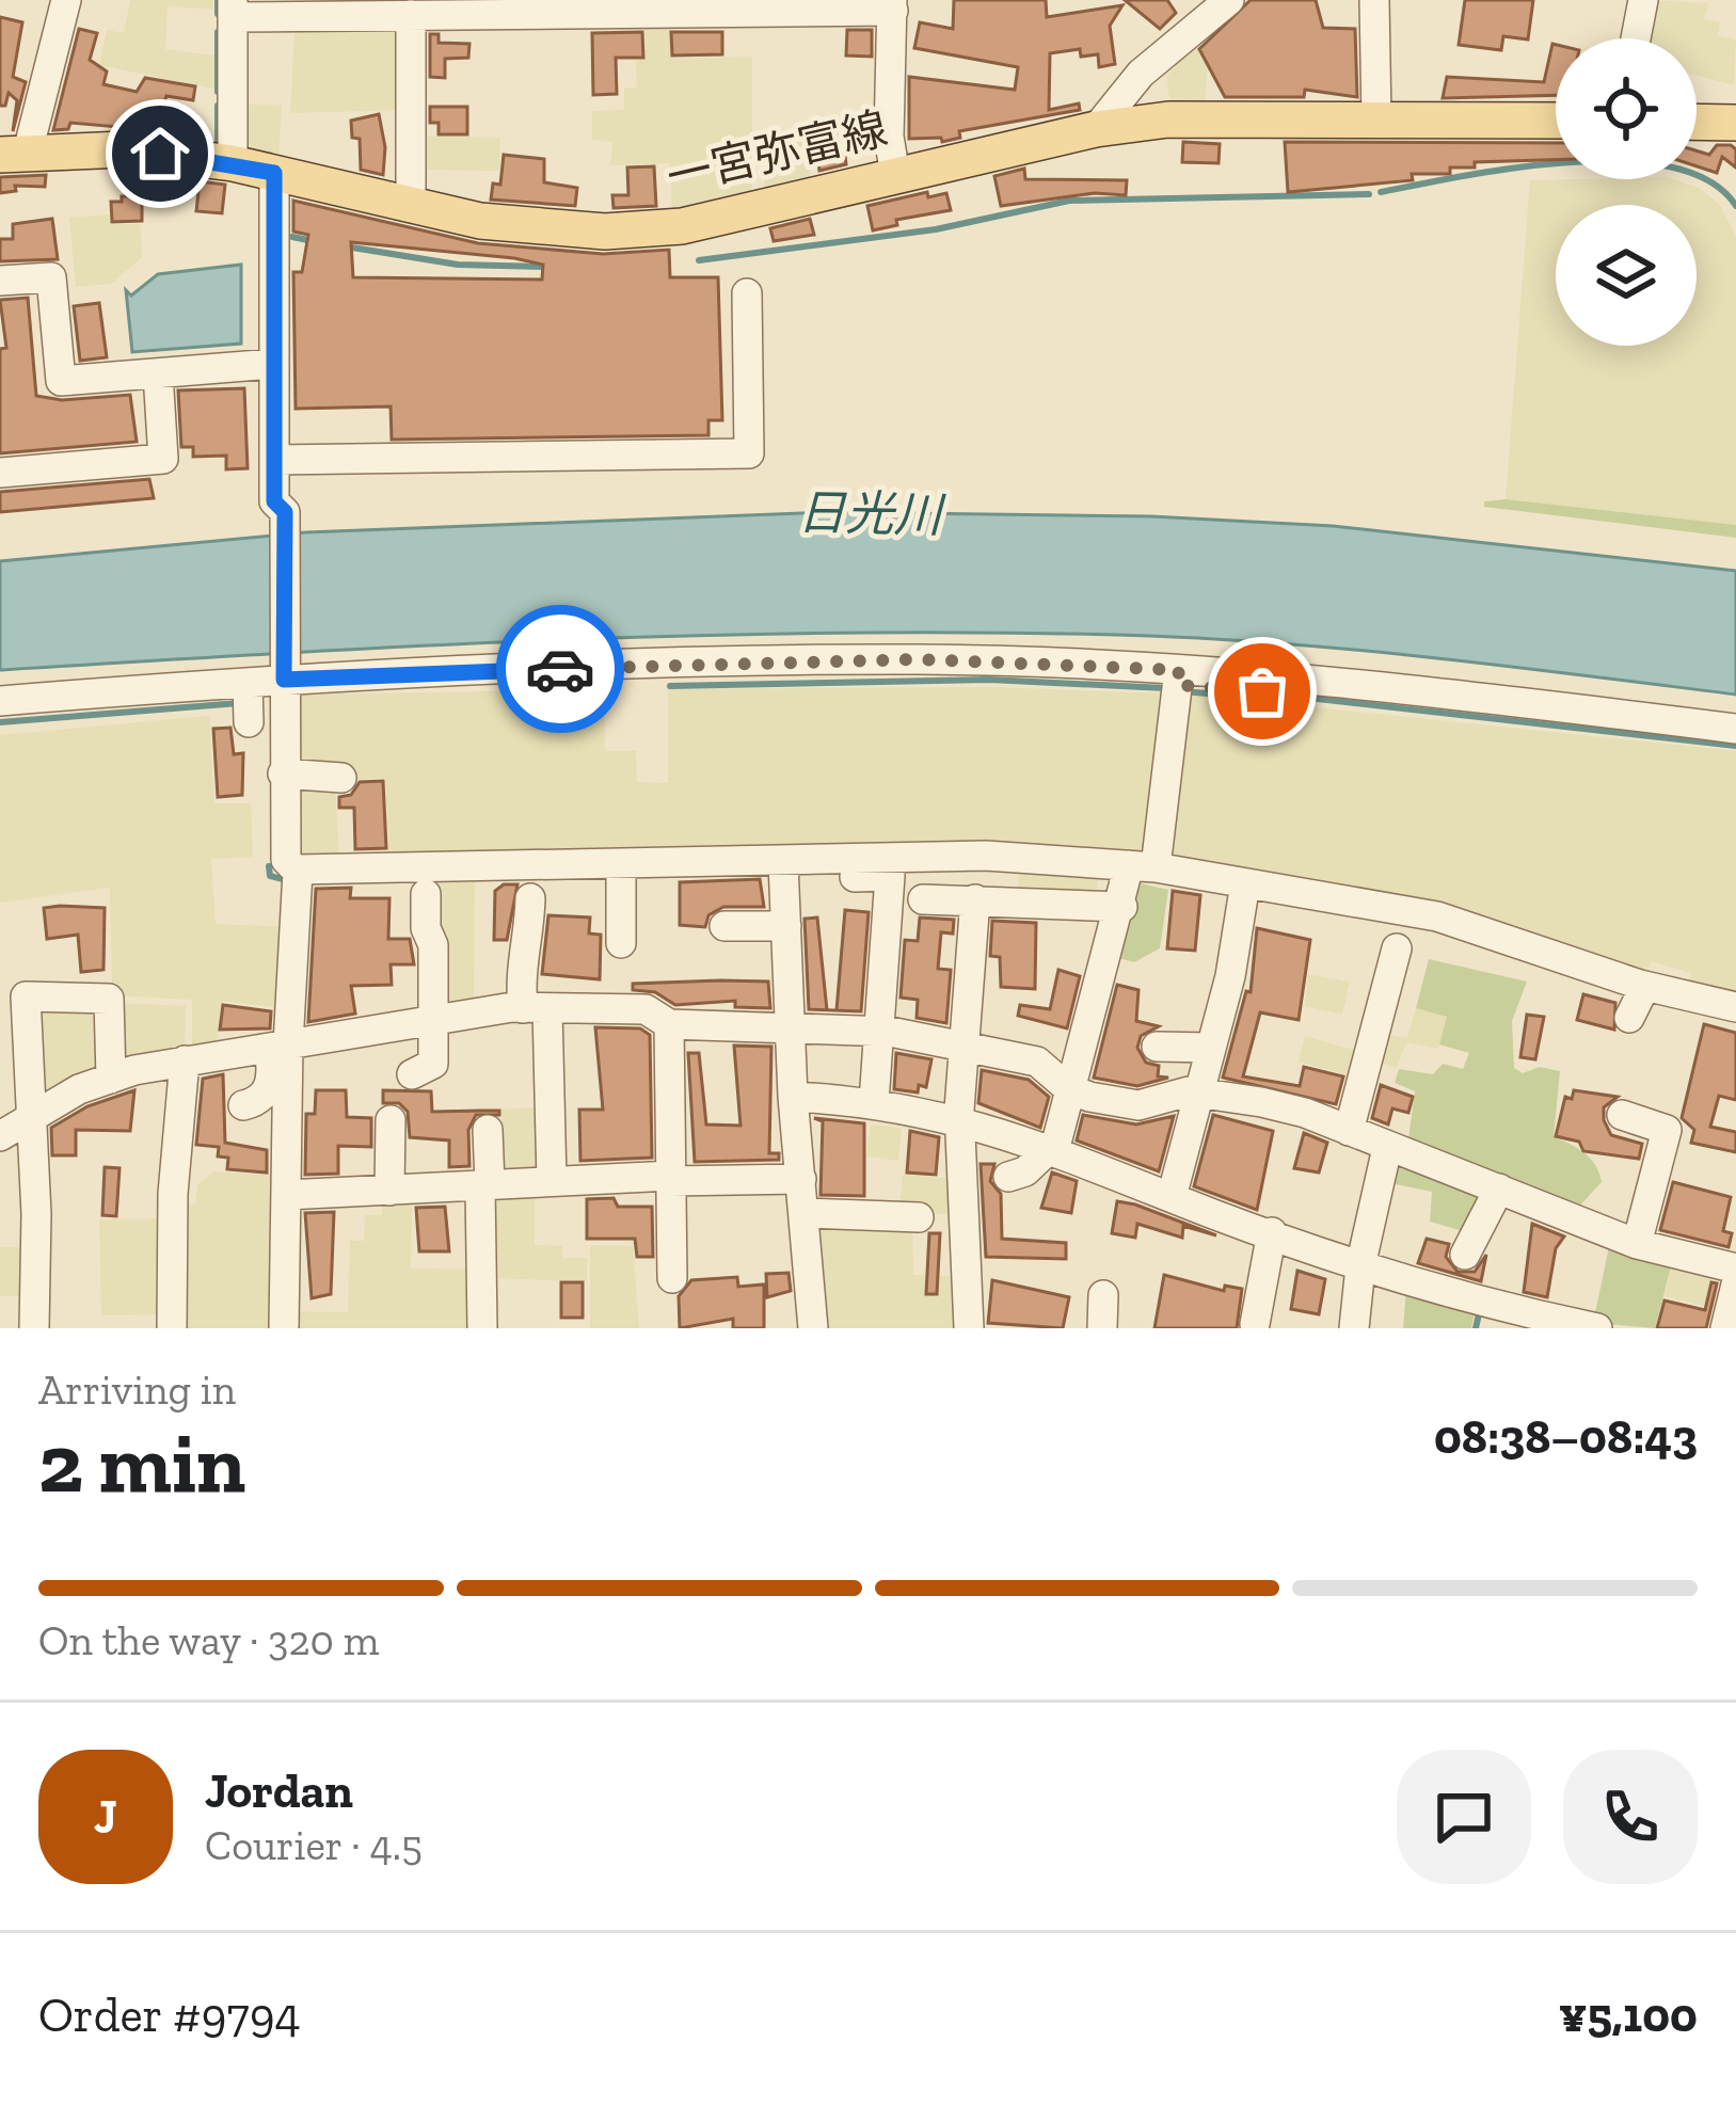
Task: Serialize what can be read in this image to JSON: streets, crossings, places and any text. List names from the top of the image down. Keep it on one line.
{"streets":{"main road":["一宮弥富線"]},"water":["日光川"],"page":{"heading":["2 min","Arriving in","08:38–08:43"],"panel":["Jordan","Courier · 4.5","Order #9794","¥5,100"],"bar":"On the way · 320 m","round":"J"}}
